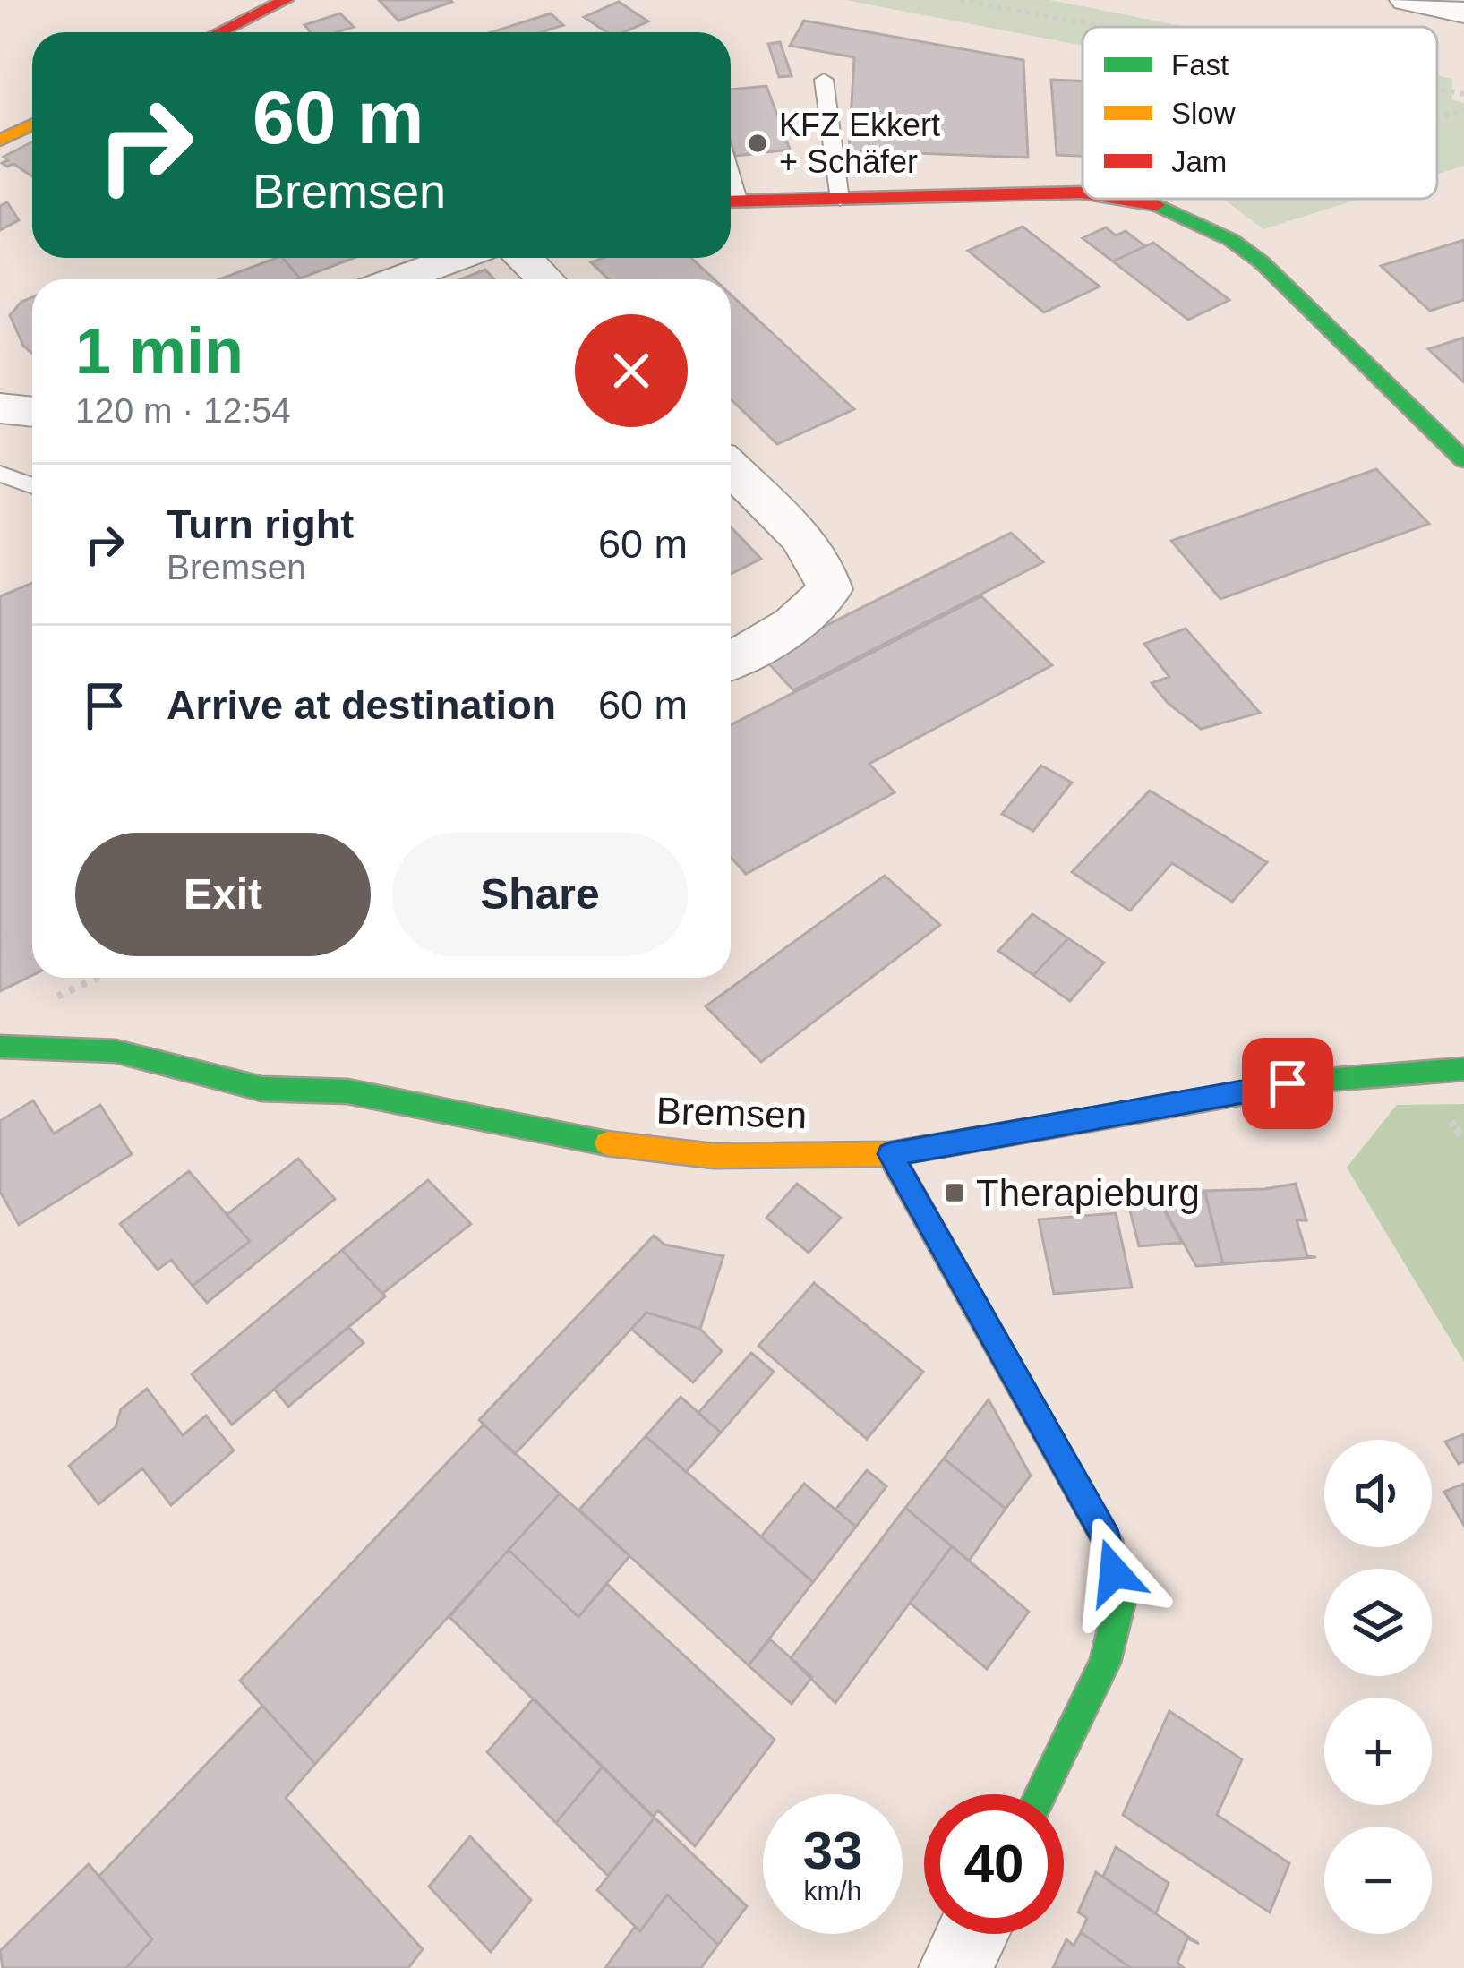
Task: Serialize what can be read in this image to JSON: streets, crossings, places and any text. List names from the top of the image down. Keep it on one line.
{"streets":{"street":["Bremsen"]},"places":{"other":["KFZ Ekkert + Schäfer"],"transit":["Therapieburg"]},"legend":["Fast","Slow","Jam"],"page":{"turn":["60 m","Bremsen"],"heading":["1 min","120 m · 12:54"],"list":[{"name":"Turn right","note":"Bremsen","value":"60 m"},{"name":"Arrive at destination","value":"60 m"}],"buttons":["Exit","Share"],"map_buttons":["+","−"],"speed":"33 km/h","limit":"40"}}
